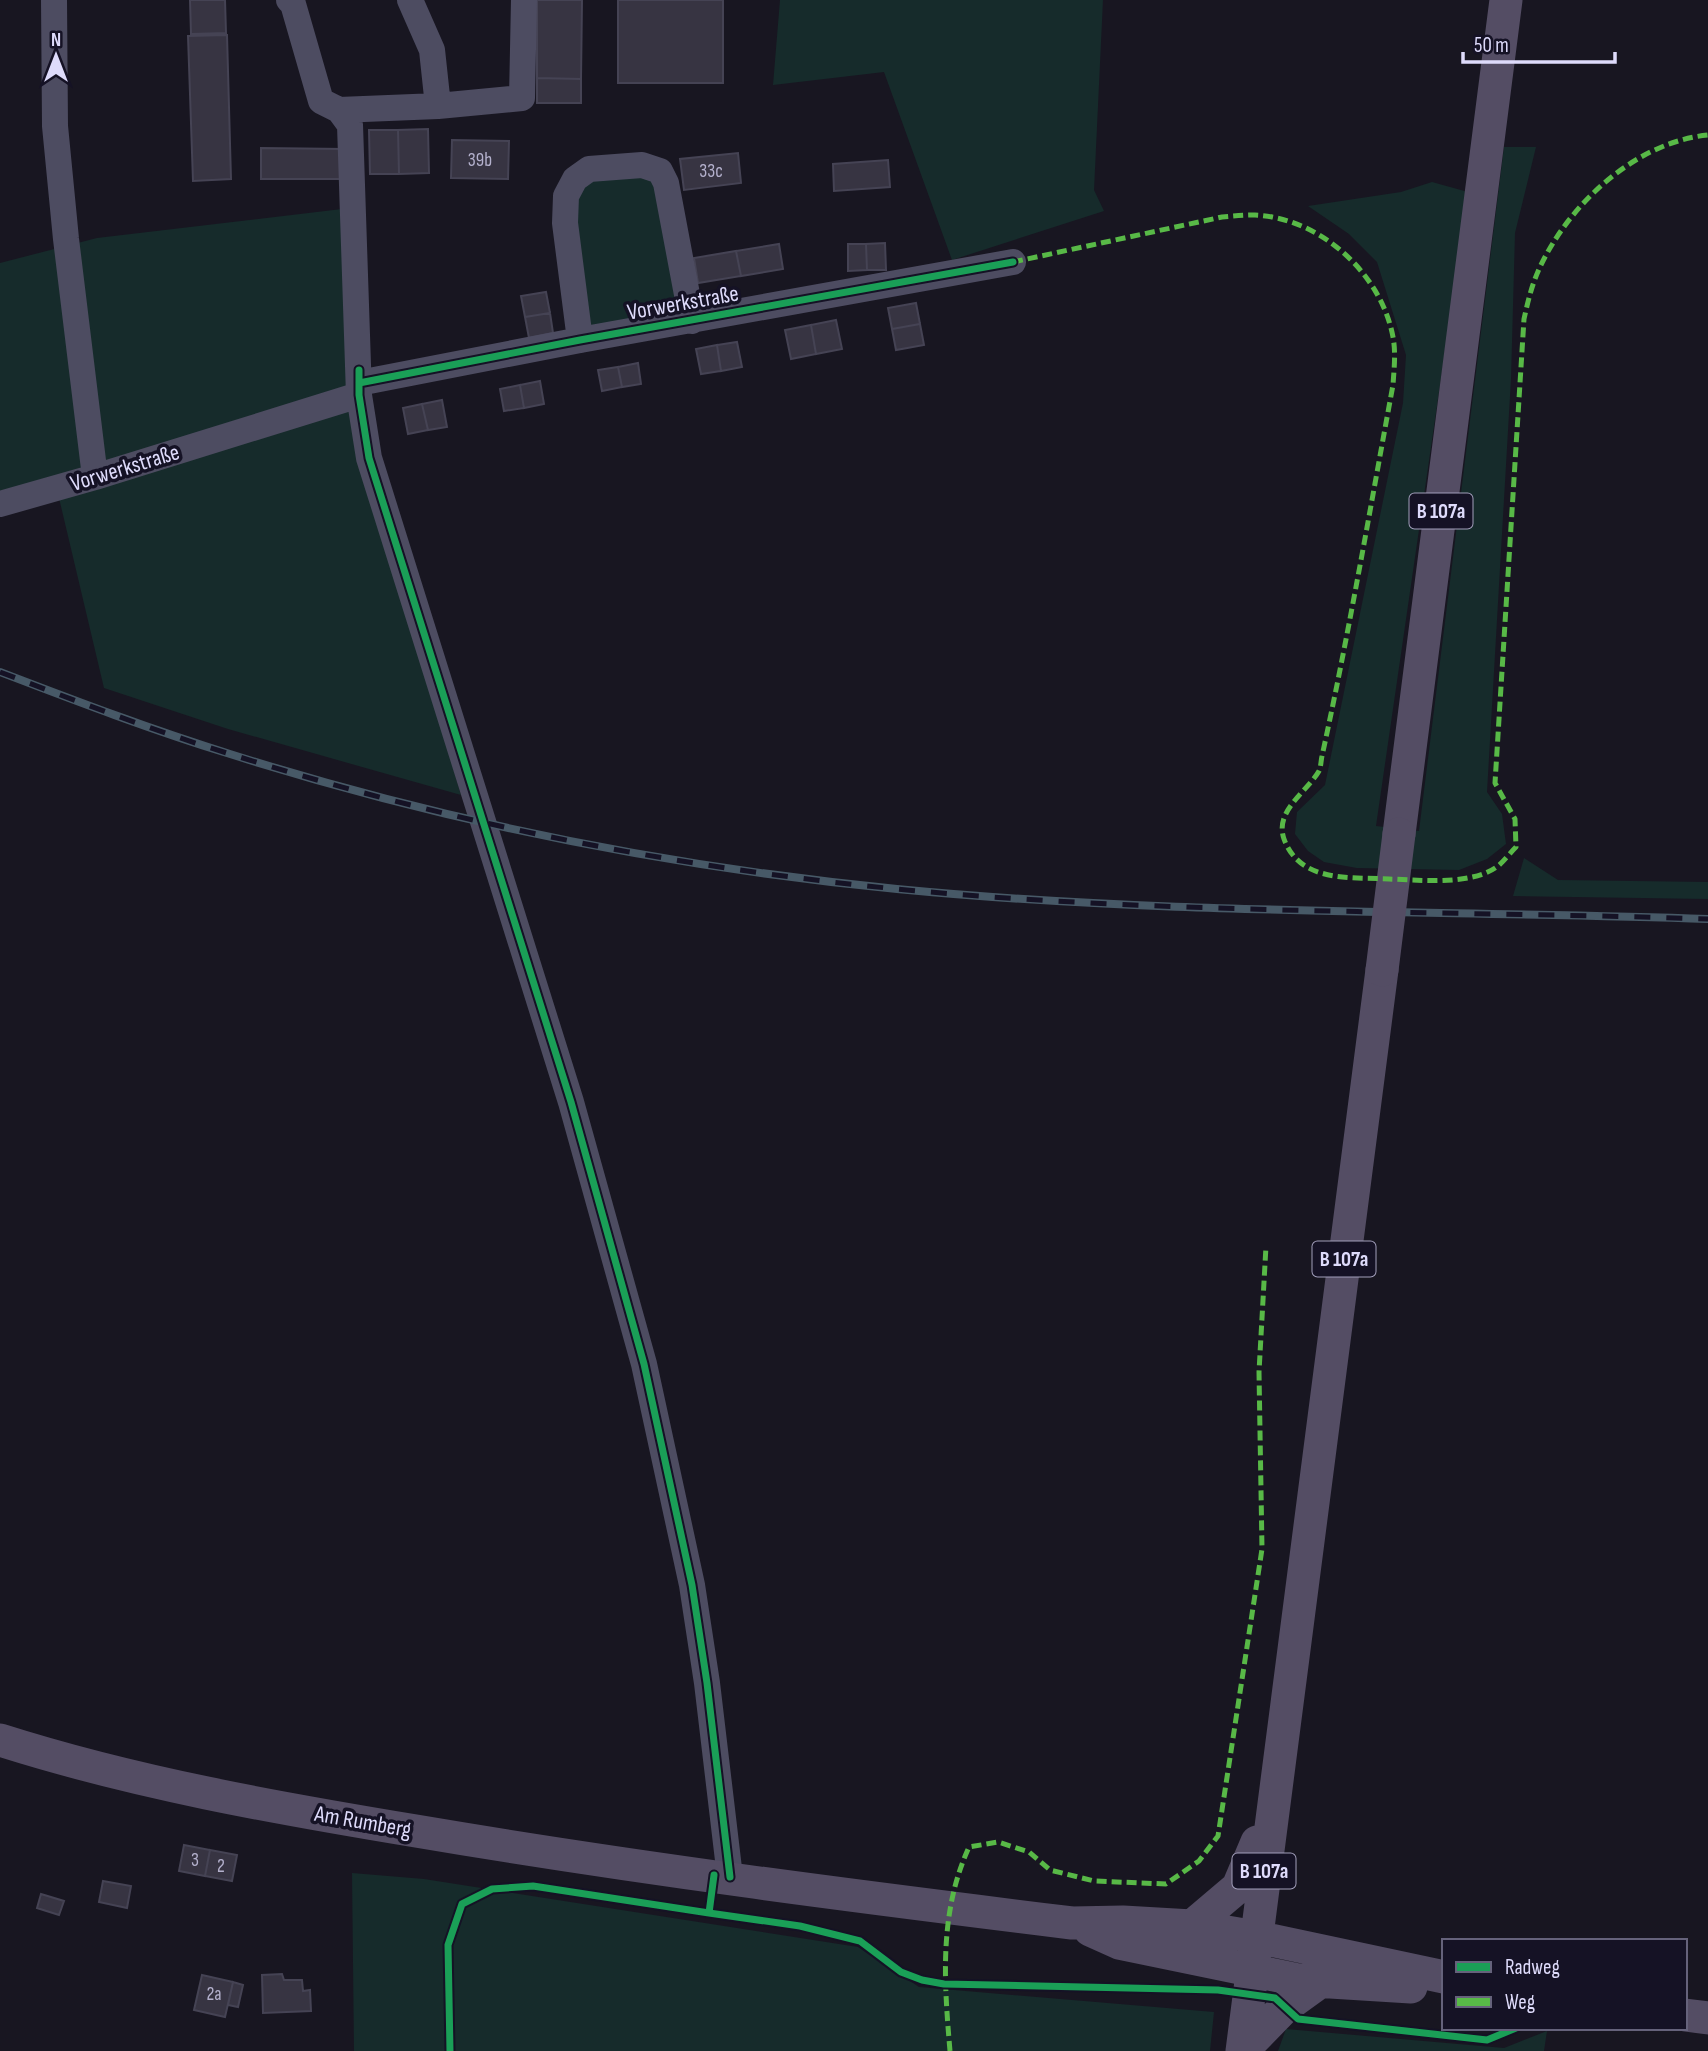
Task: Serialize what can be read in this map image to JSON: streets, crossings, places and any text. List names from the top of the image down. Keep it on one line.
{"streets":{"main road":["B 107a","Am Rumberg"],"street":["Vorwerkstraße"]},"house_numbers":["39b","33c","3","2","2a"],"legend":["Radweg","Weg"],"scale_bar":"50 m","north":"top"}
